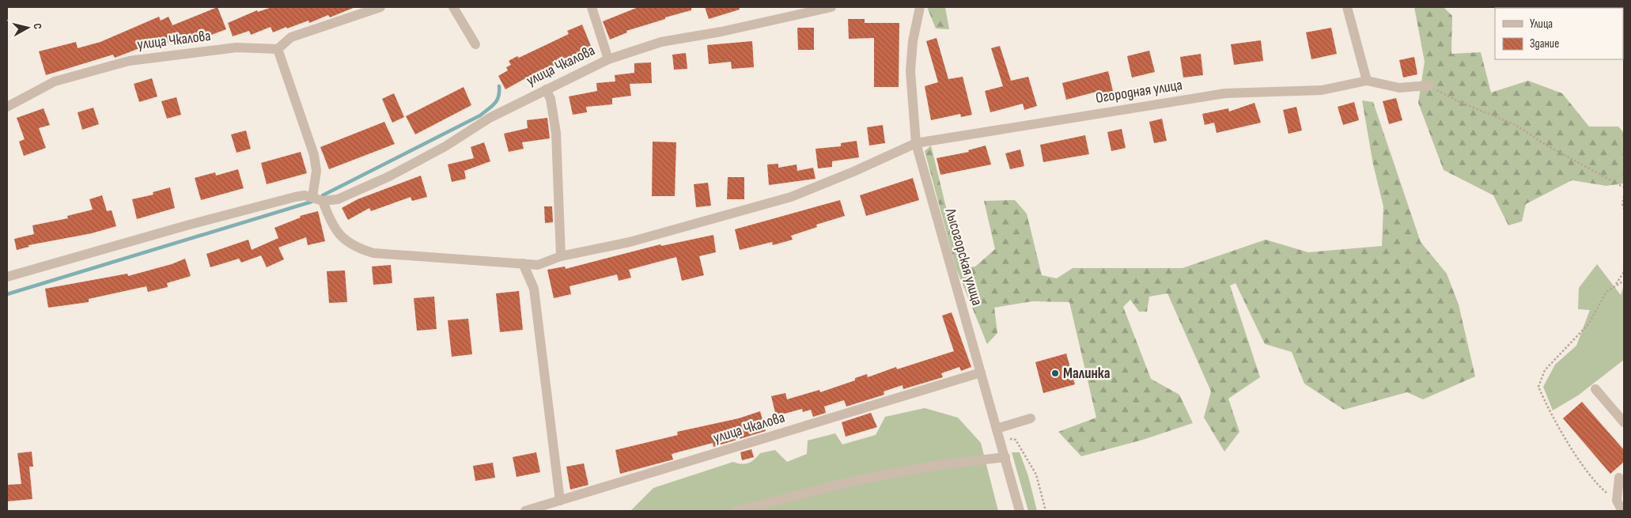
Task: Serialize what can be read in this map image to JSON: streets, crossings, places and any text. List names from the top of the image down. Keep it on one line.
{"streets":{"street":["улица Чкалова","Огородная улица","Лысогорская улица"]},"crossings":[["улица Чкалова","Лысогорская улица"],["Огородная улица","Лысогорская улица"]],"places":["Малинка"],"legend":["Улица","Здание"],"north":"right"}
